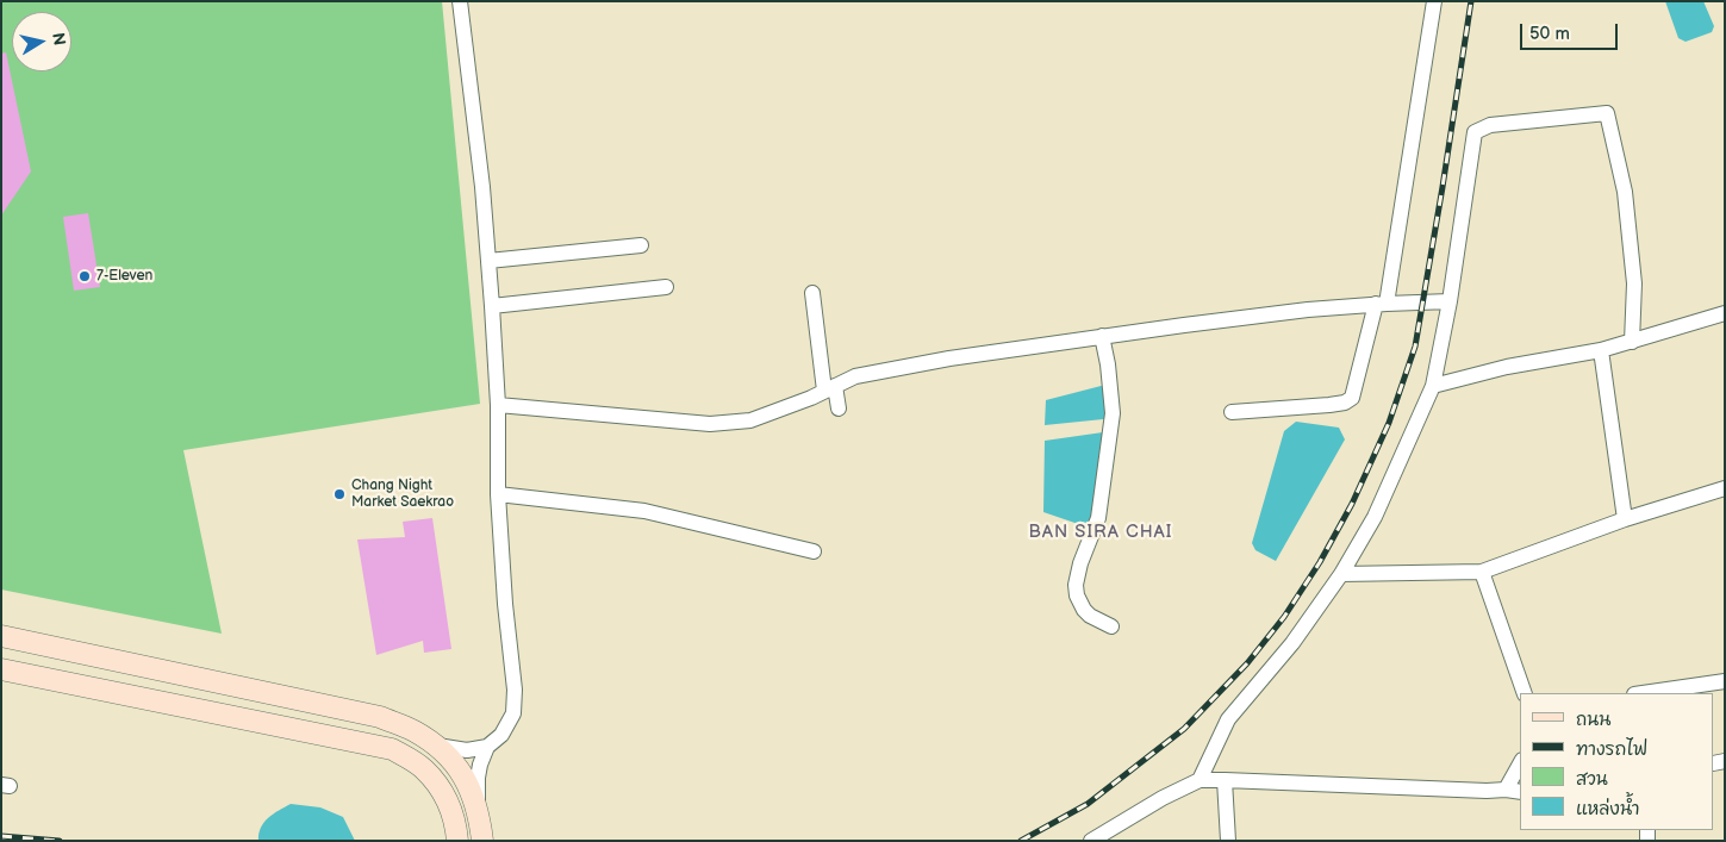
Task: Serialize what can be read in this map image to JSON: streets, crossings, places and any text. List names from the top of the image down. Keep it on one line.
{"districts":["BAN SIRA CHAI"],"places":["7-Eleven","Chang Night Market Saekrao"],"legend":["ถนน","ทางรถไฟ","สวน","แหล่งน้ำ"],"scale_bar":"50 m","north":"right"}
